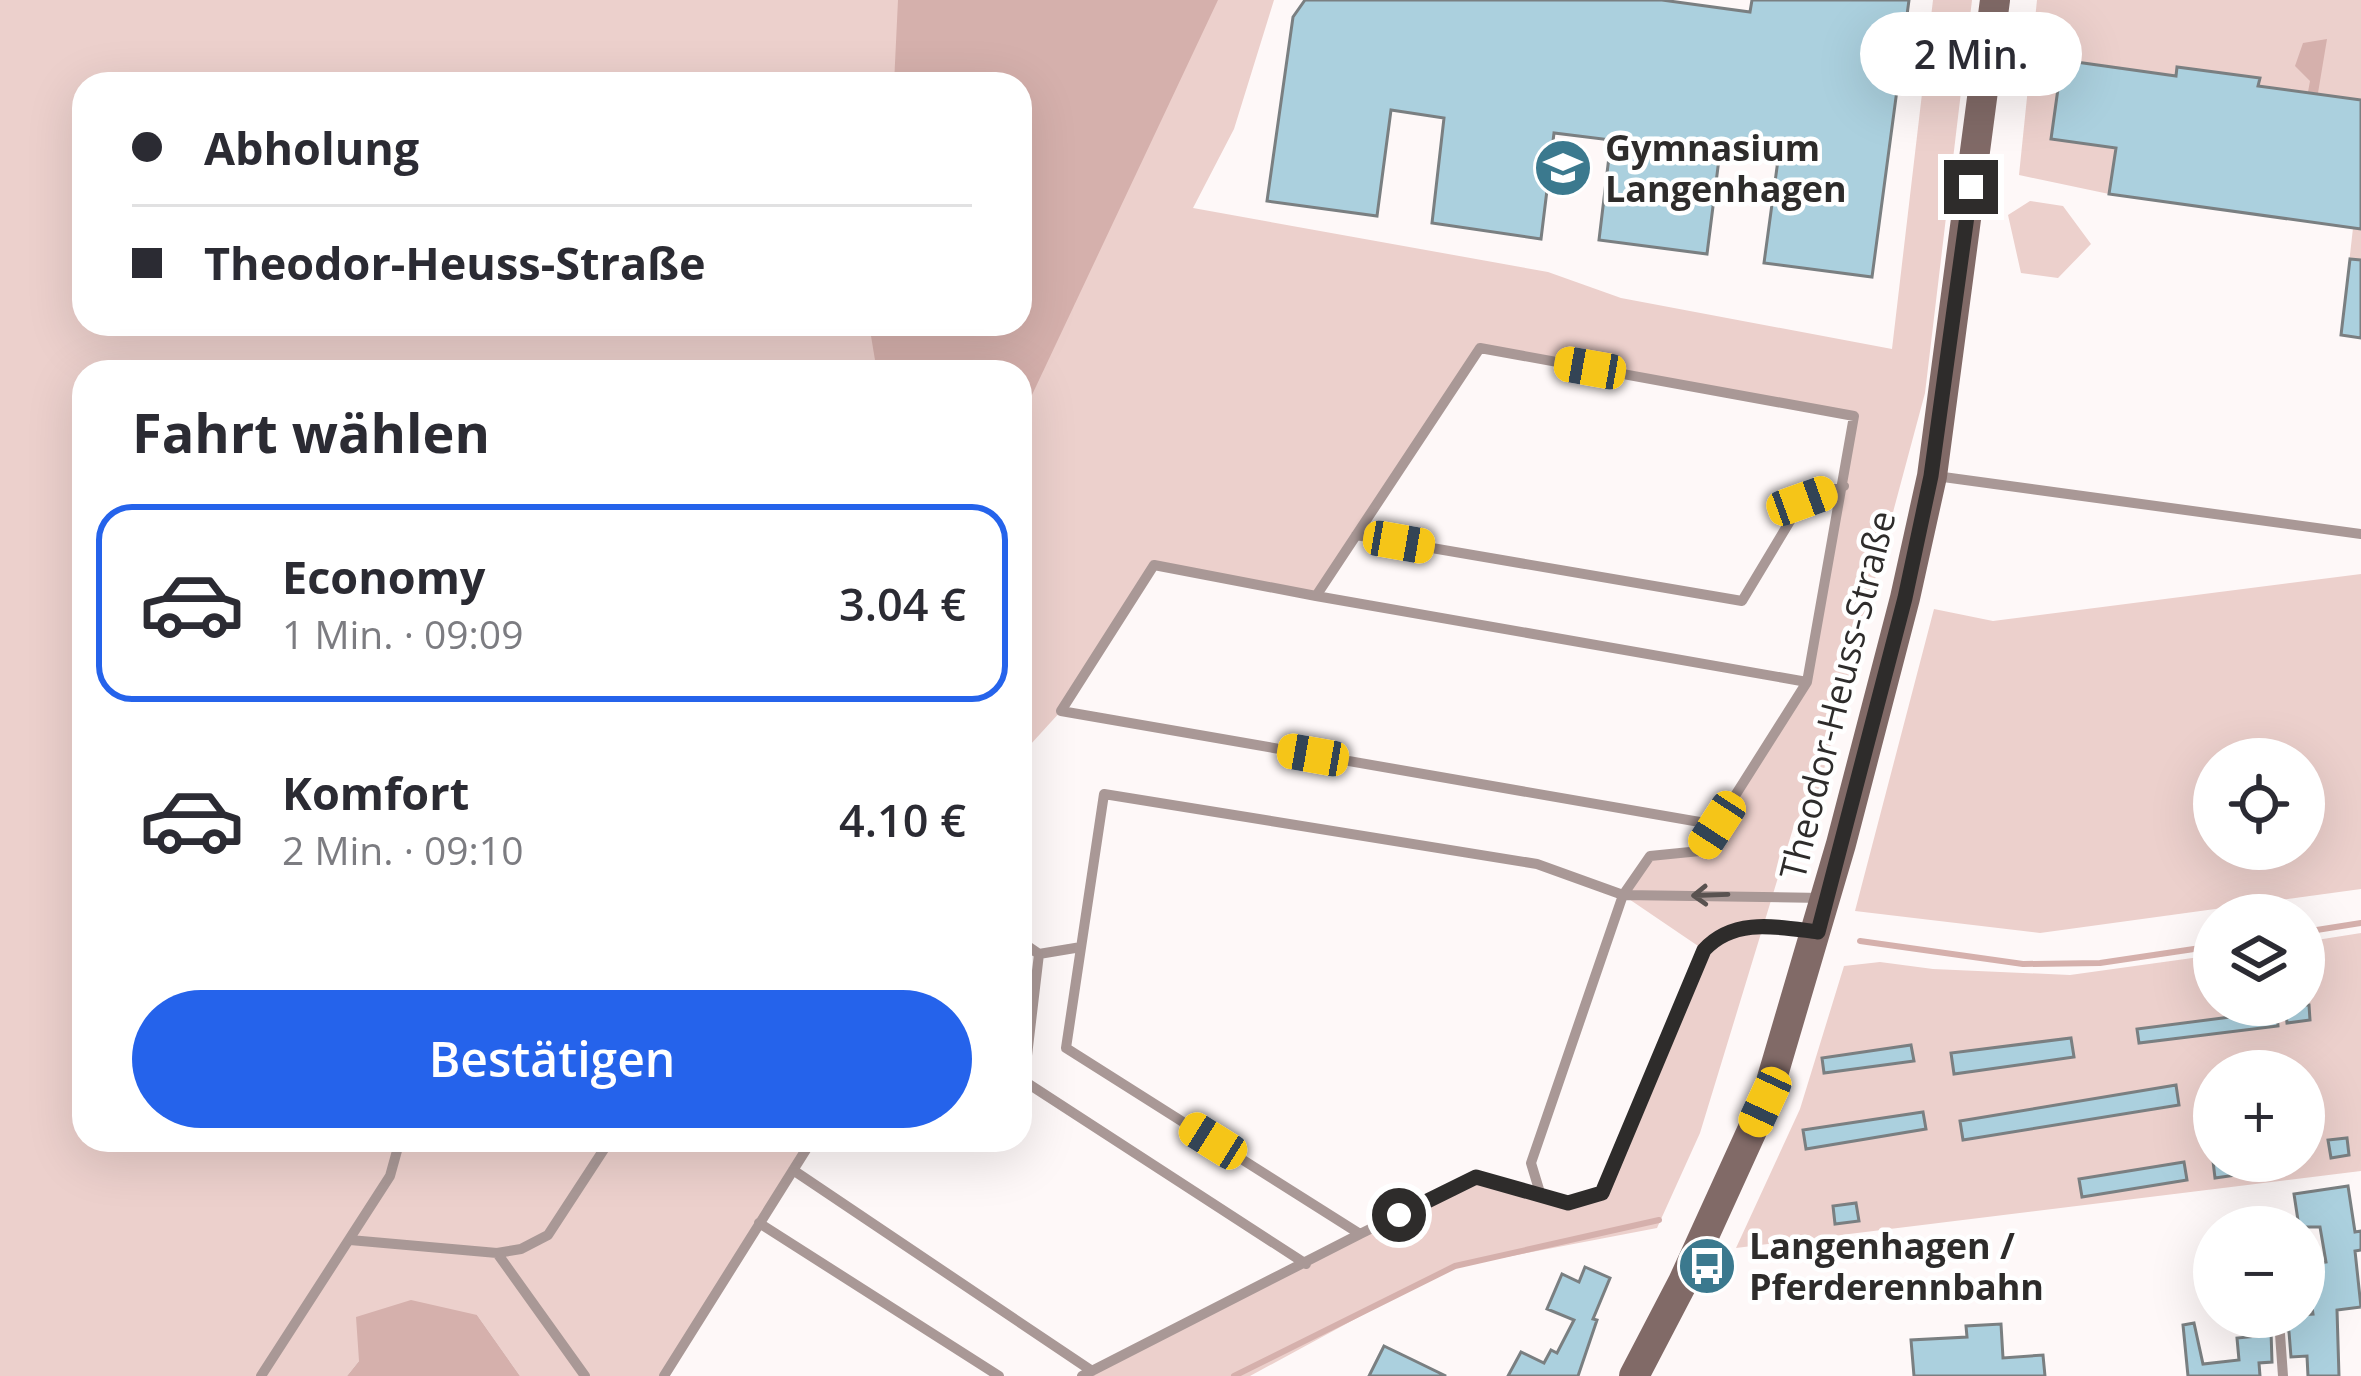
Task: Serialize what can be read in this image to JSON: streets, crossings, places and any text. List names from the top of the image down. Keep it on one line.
{"streets":{"street":["Theodor-Heuss-Straße"]},"places":{"school or university":["Gymnasium Langenhagen"],"bus stop":["Langenhagen / Pferderennbahn"]},"page":{"bubble":"2 Min.","banner":["Abholung","Theodor-Heuss-Straße"],"heading":"Fahrt wählen","list":[{"name":"Economy","note":"1 Min. · 09:09","value":"3.04 €"},{"name":"Komfort","note":"2 Min. · 09:10","value":"4.10 €"}],"map_buttons":["+","−"],"buttons":"Bestätigen"}}
